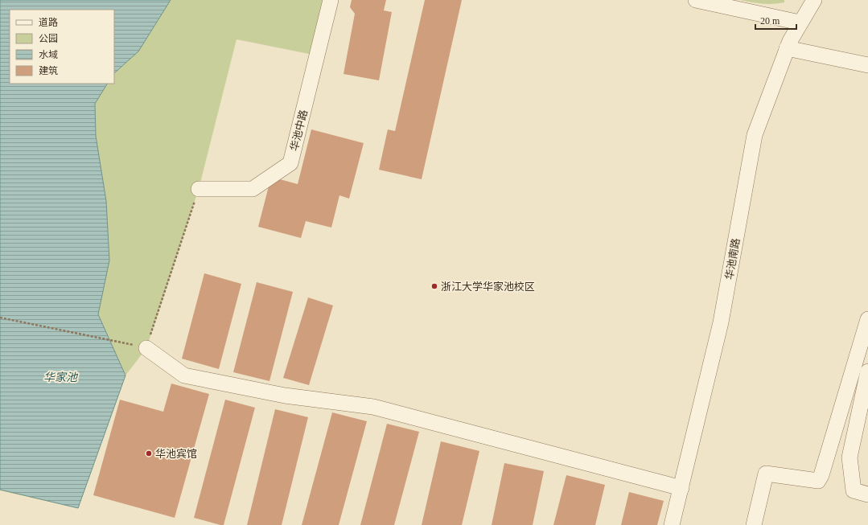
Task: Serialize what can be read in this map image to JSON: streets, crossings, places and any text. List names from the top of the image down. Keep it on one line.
{"streets":{"street":["华池中路","华池南路"]},"water":["华家池"],"places":["浙江大学华家池校区","华池宾馆"],"legend":["道路","公园","水域","建筑"],"scale_bar":"20 m"}
